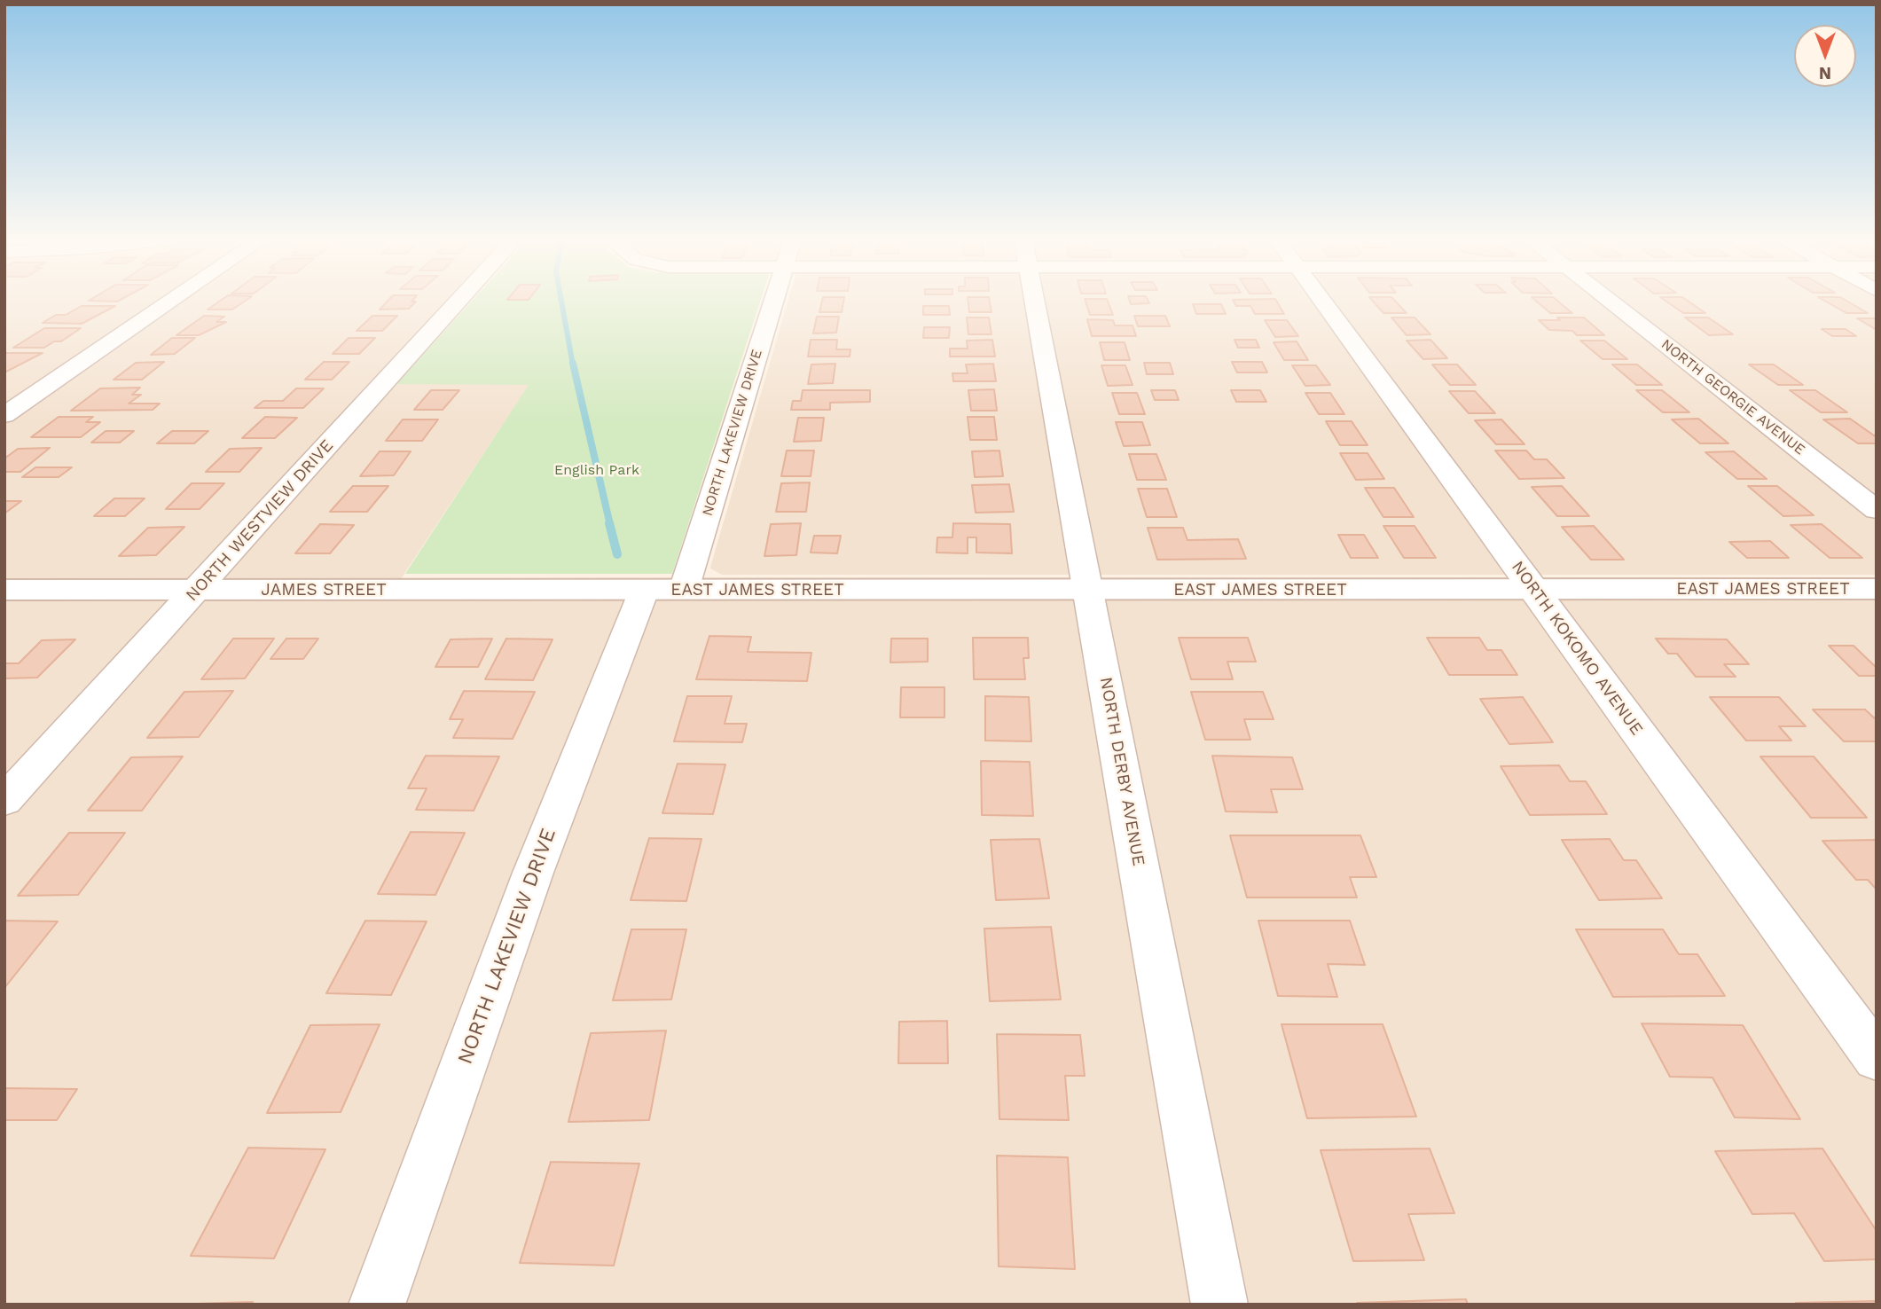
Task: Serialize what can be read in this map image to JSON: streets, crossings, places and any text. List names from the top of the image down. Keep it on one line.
{"streets":{"street":["NORTH GEORGIE AVENUE","NORTH LAKEVIEW DRIVE","NORTH WESTVIEW DRIVE","EAST JAMES STREET","JAMES STREET","NORTH KOKOMO AVENUE","NORTH DERBY AVENUE"]},"crossings":[["NORTH LAKEVIEW DRIVE","EAST JAMES STREET"],["NORTH LAKEVIEW DRIVE","JAMES STREET"],["NORTH WESTVIEW DRIVE","JAMES STREET"],["EAST JAMES STREET","JAMES STREET"],["EAST JAMES STREET","NORTH KOKOMO AVENUE"],["EAST JAMES STREET","NORTH DERBY AVENUE"]],"parks":["English Park"],"north":"bottom"}
